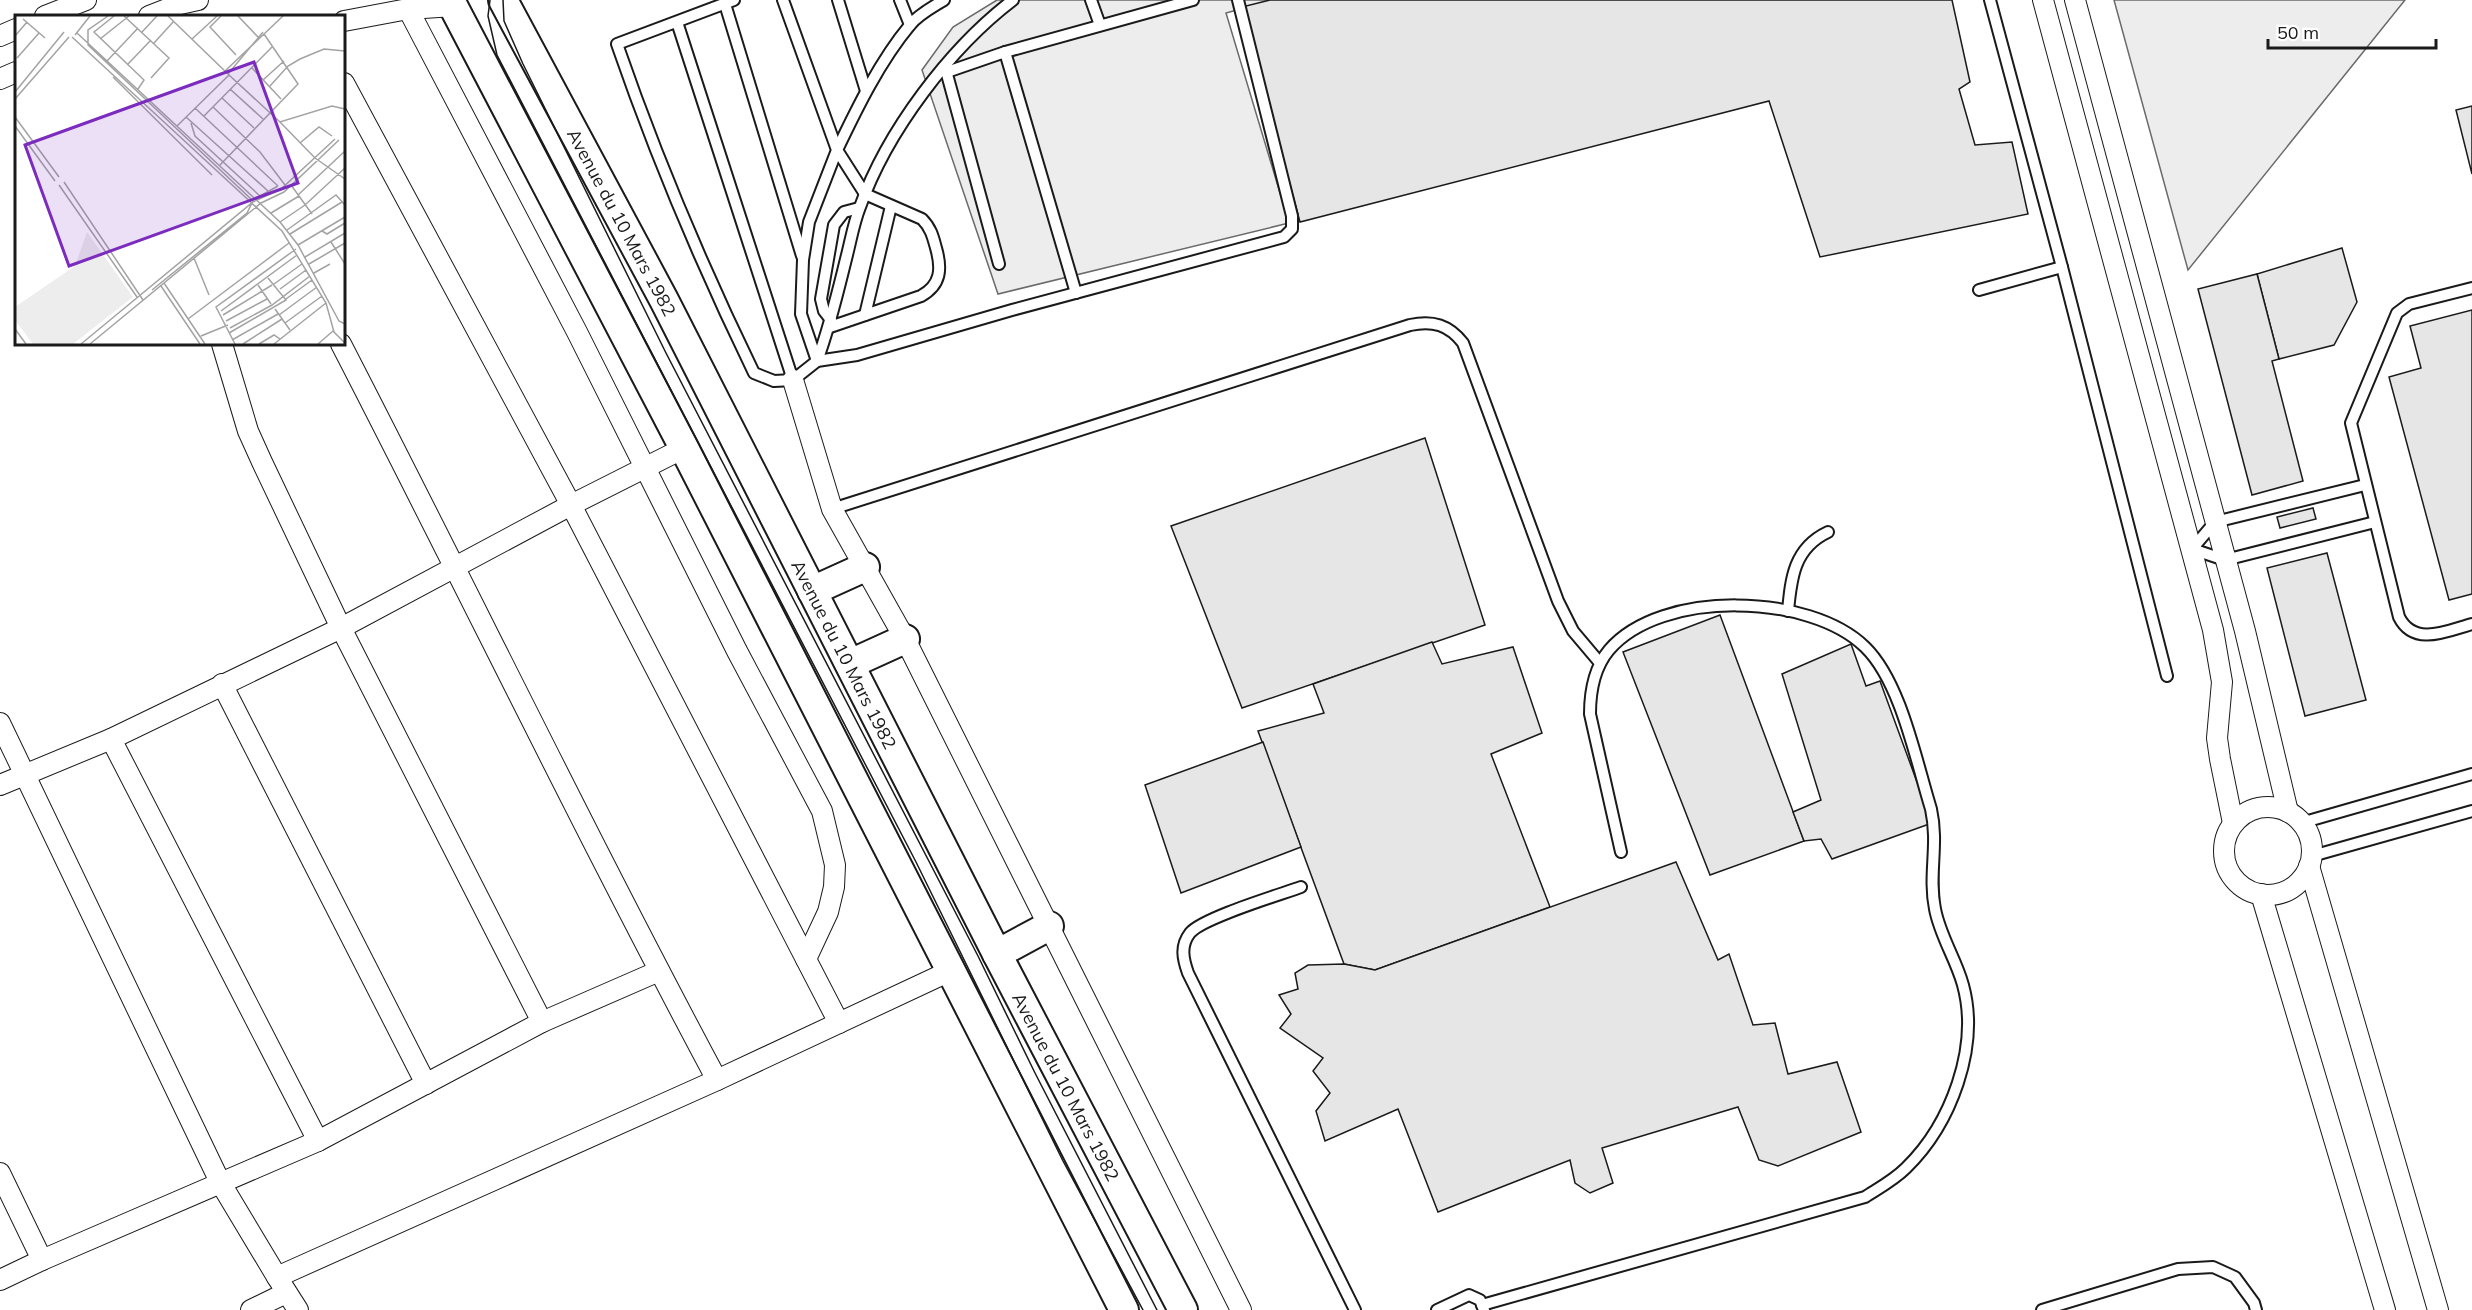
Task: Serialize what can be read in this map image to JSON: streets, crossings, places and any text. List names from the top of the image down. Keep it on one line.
{"streets":{"main road":["Avenue du 10 Mars 1982"]},"scale_bar":"50 m"}
